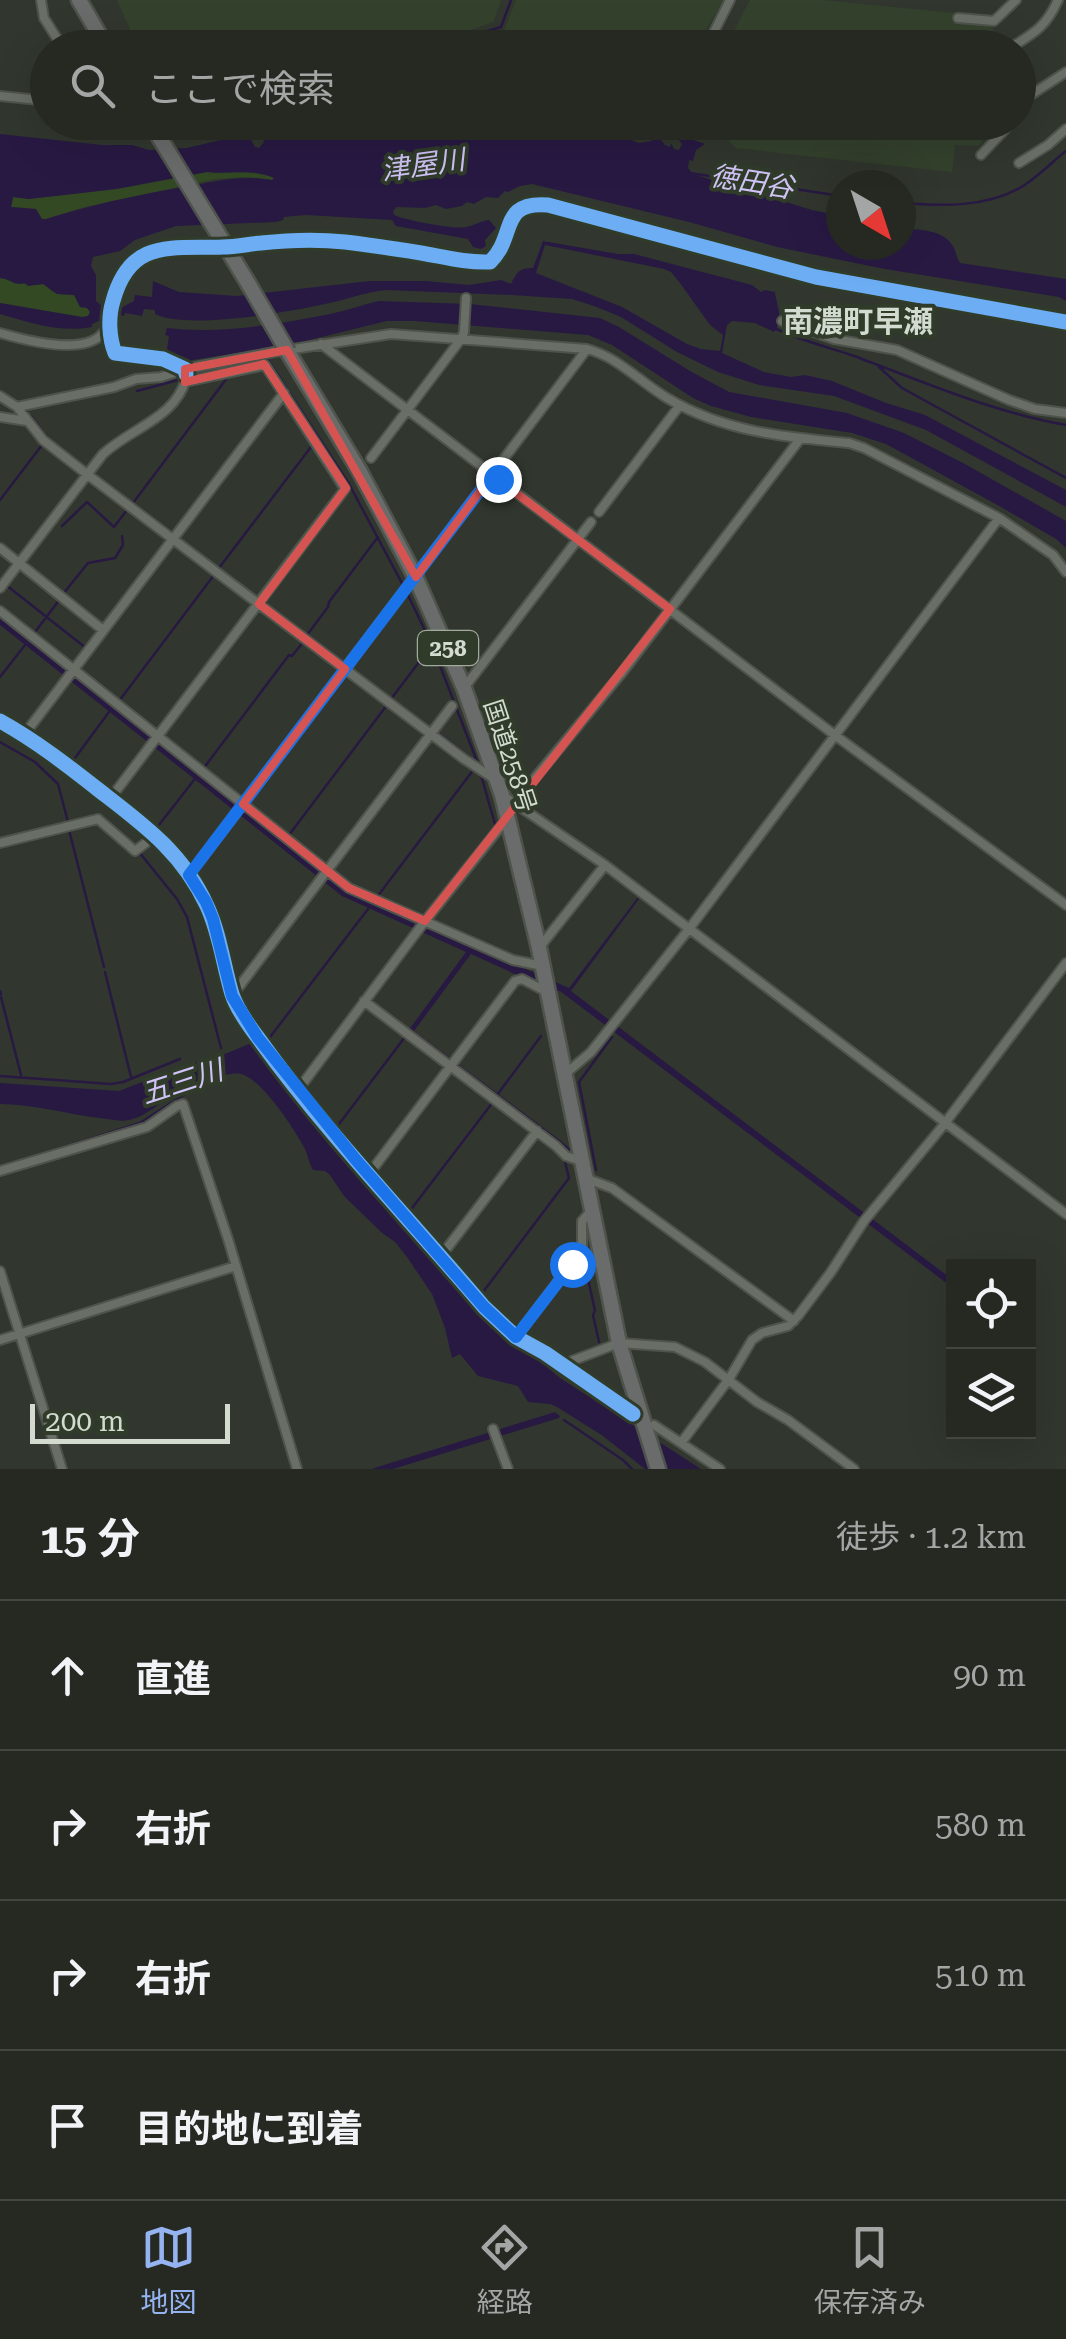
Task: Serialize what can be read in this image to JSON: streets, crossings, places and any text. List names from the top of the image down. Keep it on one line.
{"streets":{"highway":["258","国道258号"]},"districts":["南濃町早瀬"],"water":["津屋川","徳田谷","五三川"],"scale_bar":"200 m","north":"bottom right","page":{"search":"ここで検索","scale":"200 m","heading":["15 分","徒歩 · 1.2 km"],"list":[["直進","90 m"],["右折","580 m"],["右折","510 m"],"目的地に到着"],"nav":["地図","経路","保存済み"]}}
